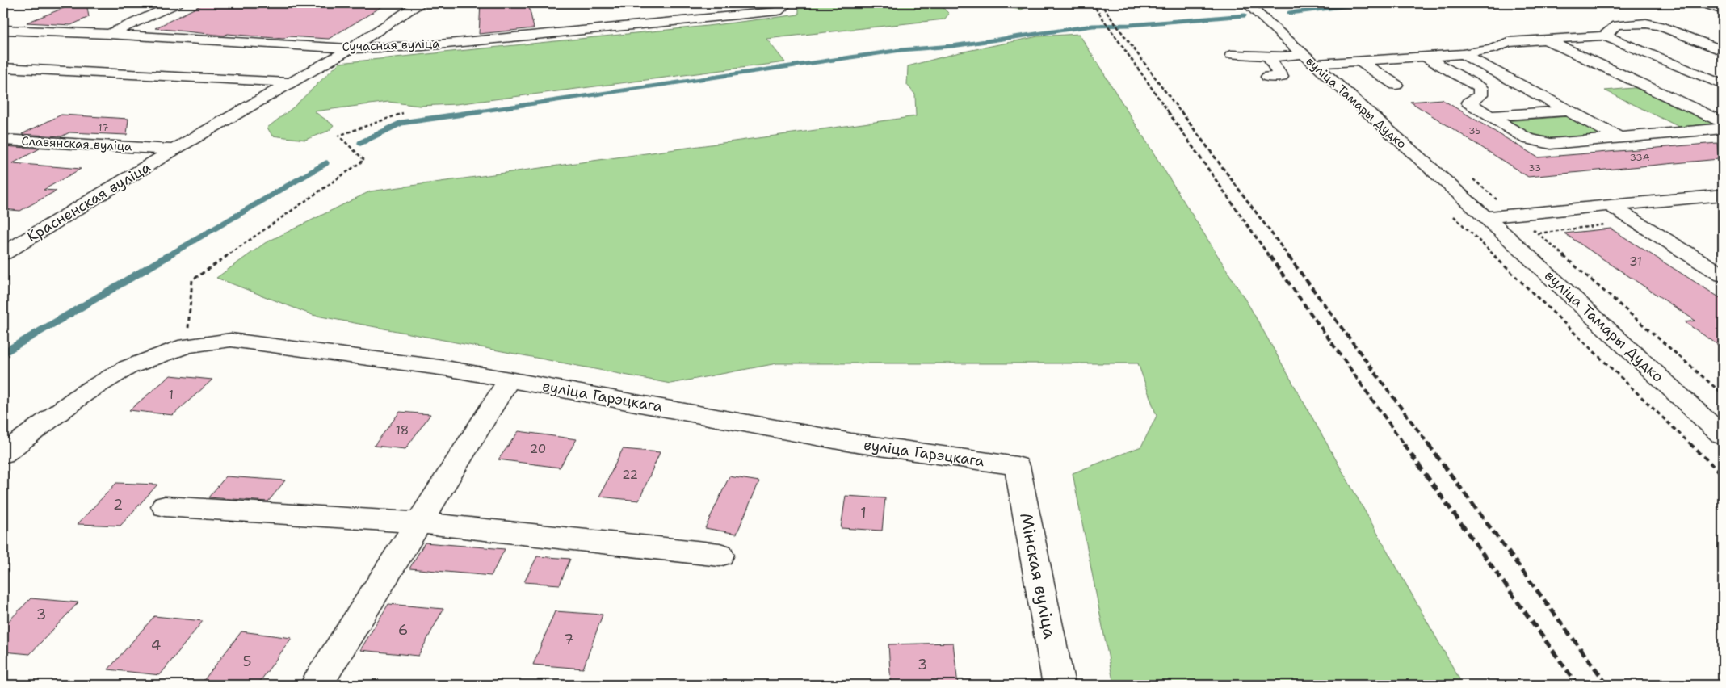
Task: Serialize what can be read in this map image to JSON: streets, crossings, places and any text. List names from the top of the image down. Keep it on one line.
{"streets":{"street":["Сучасная вуліца","вуліца Тамары Дудко","Славянская вуліца","Красненская вуліца","вуліца Гарэцкага","Мінская вуліца"]},"crossings":[["Сучасная вуліца","Красненская вуліца"],["Славянская вуліца","Красненская вуліца"],["вуліца Гарэцкага","Мінская вуліца"]],"house_numbers":["17","35","33А","33","31","1","18","20","22","2","1","3","6","7","4","5","3"]}
